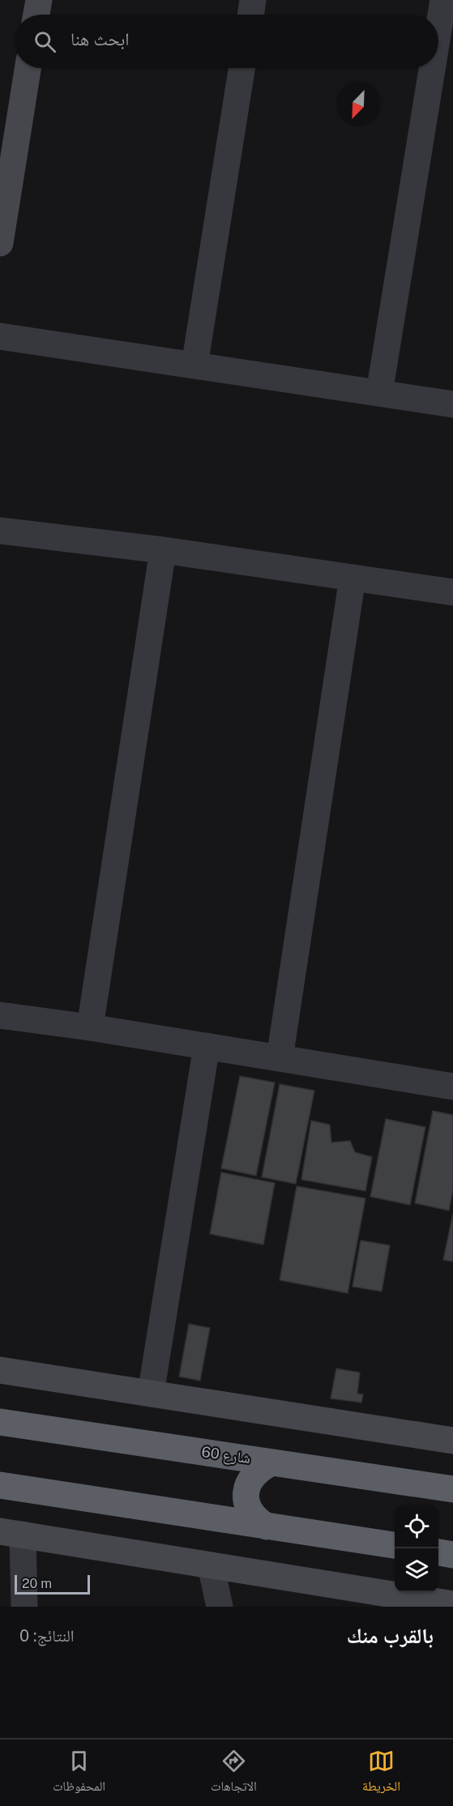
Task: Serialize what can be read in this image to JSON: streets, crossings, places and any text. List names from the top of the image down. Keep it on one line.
{"streets":{"highway":["شارع 60"]},"scale_bar":"20 m","north":"bottom left","page":{"search":"ابحث هنا","scale":"20 m","heading":["بالقرب منك","النتائج: 0"],"nav":["الخريطة","الاتجاهات","المحفوظات"]}}
